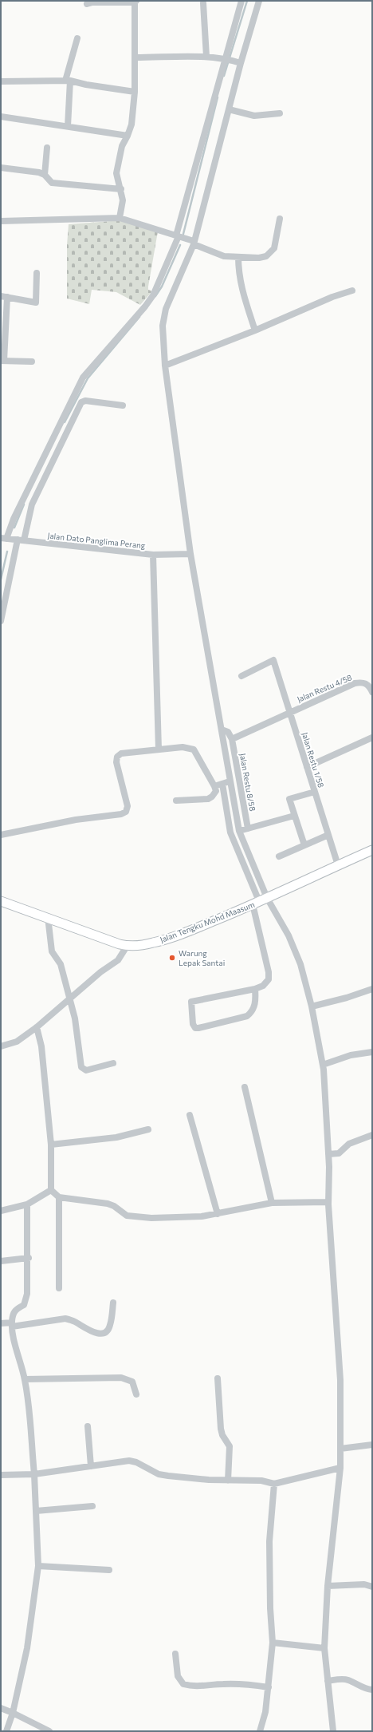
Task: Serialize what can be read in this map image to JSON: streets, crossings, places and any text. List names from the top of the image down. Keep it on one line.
{"streets":{"main road":["Jalan Tengku Mohd Maasum"],"street":["Jalan Dato Panglima Perang","Jalan Restu 4/58","Jalan Restu 1/58","Jalan Restu 8/58"]},"crossings":[["Jalan Restu 4/58","Jalan Restu 1/58"],["Jalan Restu 4/58","Jalan Restu 8/58"],["Jalan Restu 1/58","Jalan Tengku Mohd Maasum"]],"places":["Warung Lepak Santai"]}
